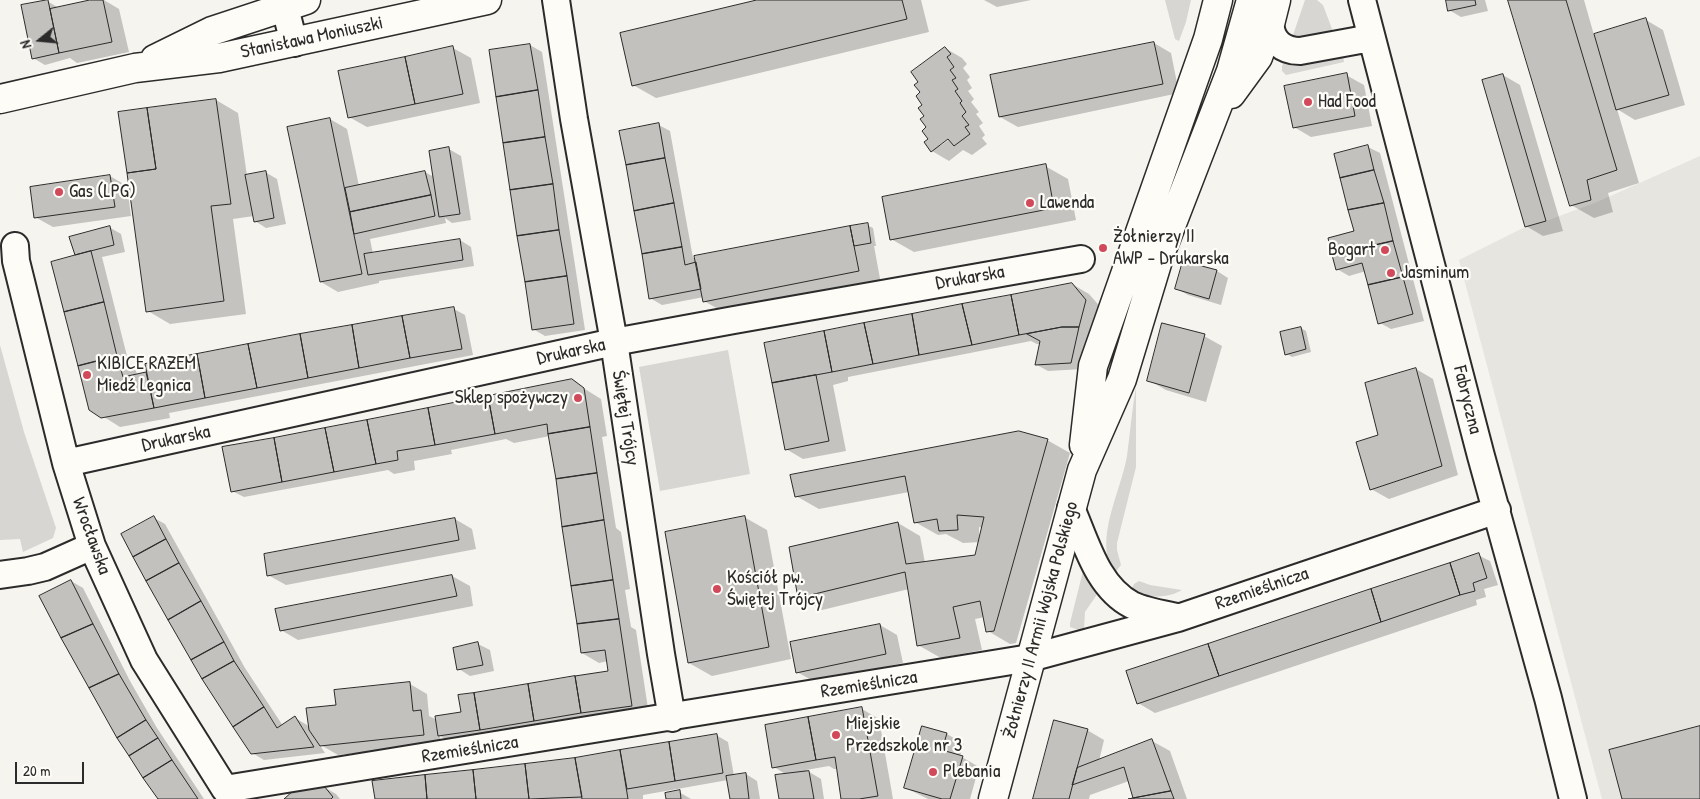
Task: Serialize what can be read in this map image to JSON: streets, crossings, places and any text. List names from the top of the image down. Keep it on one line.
{"streets":{"street":["Stanisława Moniuszki","Drukarska","Fabryczna","Świętej Trójcy","Wrocławska","Rzemieślnicza","Żołnierzy II Armii Wojska Polskiego"]},"crossings":[["Drukarska","Świętej Trójcy"],["Drukarska","Wrocławska"],["Fabryczna","Rzemieślnicza"],["Świętej Trójcy","Rzemieślnicza"],["Wrocławska","Rzemieślnicza"],["Rzemieślnicza","Żołnierzy II Armii Wojska Polskiego"]],"places":["Had Food","Gas (LPG)","Lawenda","Żołnierzy II AWP - Drukarska","Bogart","Jasminum","KIBICE RAZEM Miedź Legnica","Sklep spożywczy","Kościół pw. Świętej Trójcy","Miejskie Przedszkole nr 3","Plebania"],"scale_bar":"20 m","north":"left"}
